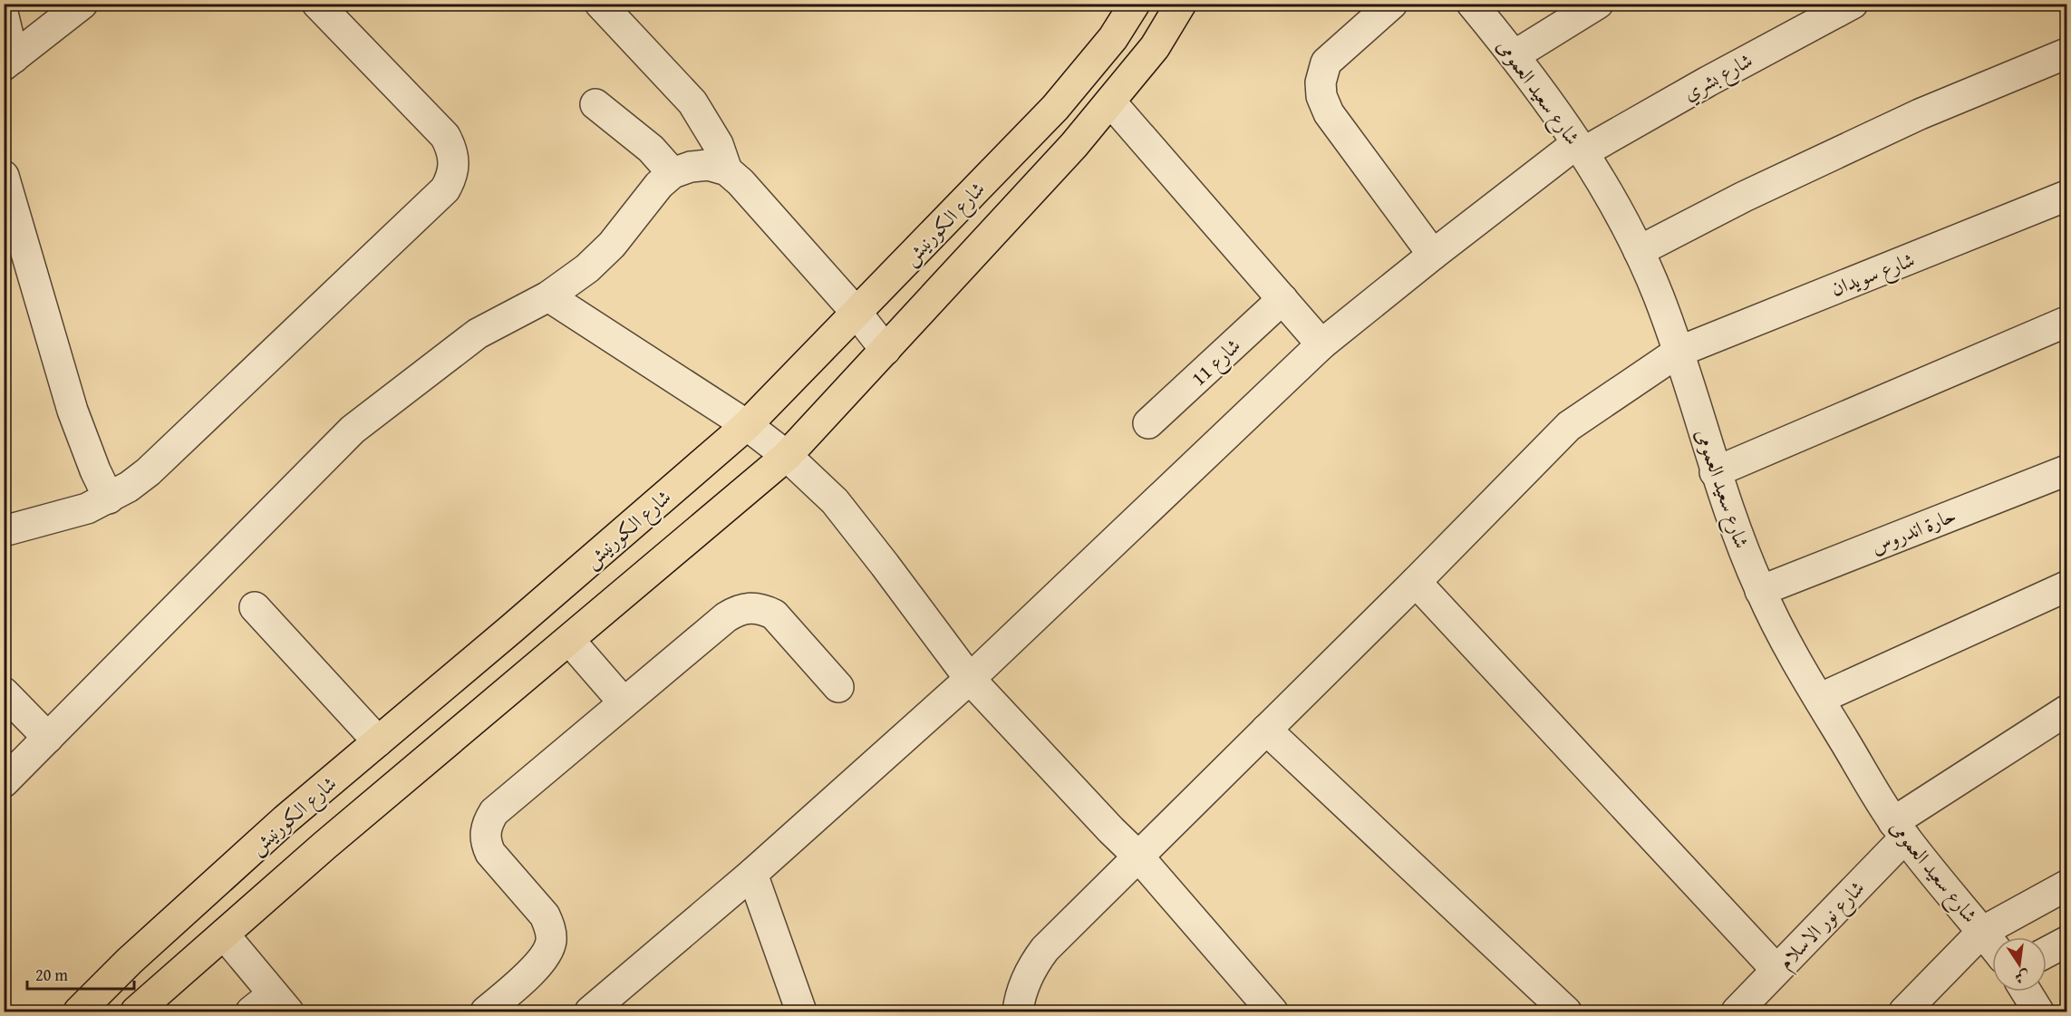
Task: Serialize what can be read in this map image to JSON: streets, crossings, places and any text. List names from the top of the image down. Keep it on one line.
{"streets":{"main road":["شارع الكورنيش"],"street":["شارع بشري","شارع سعيد العمومى","شارع سويدان","شارع 11","حارة اندروس","شارع نور الاسلام"]},"crossings":[["شارع بشري","شارع سعيد العمومى"],["شارع سعيد العمومى","شارع سويدان"],["شارع سعيد العمومى","حارة اندروس"],["شارع سعيد العمومى","شارع نور الاسلام"]],"scale_bar":"20 m","north":"bottom"}
